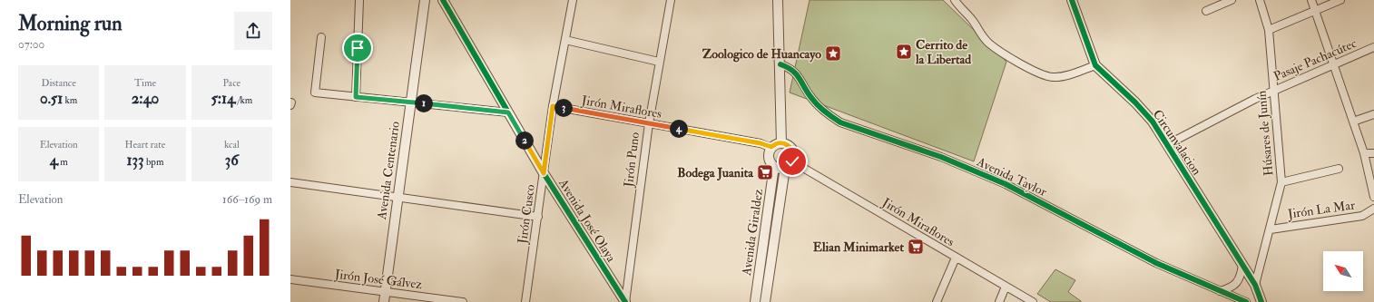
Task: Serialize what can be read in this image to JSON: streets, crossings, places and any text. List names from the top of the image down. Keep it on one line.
{"streets":{"street":["Pasaje Pachacútec","Jirón Miraflores","Húsares de Junín","Circunvalacion","Jirón Puno","Avenida Centenario","Avenida Taylor","Jirón La Mar","Jirón Cusco","Avenida José Olaya","Avenida Giraldez","Jirón José Gálvez"]},"crossings":[["Pasaje Pachacútec","Húsares de Junín"],["Pasaje Pachacútec","Circunvalacion"],["Jirón Miraflores","Jirón Puno"],["Jirón Miraflores","Jirón Cusco"],["Jirón Miraflores","Avenida Giraldez"],["Húsares de Junín","Circunvalacion"],["Húsares de Junín","Jirón La Mar"],["Jirón Puno","Avenida José Olaya"],["Avenida Centenario","Jirón José Gálvez"],["Jirón Cusco","Avenida José Olaya"]],"places":{"place":["Cerrito de la Libertad","Zoologico de Huancayo"],"supermarket":["Bodega Juanita","Elian Minimarket"]},"north":"top left","page":{"heading":["Morning run","07:00"],"stats":[["Distance","0.51 km"],["Time","2:40"],["Pace","5:14 /km"],["Elevation","4 m"],["Heart rate","133 bpm"],["kcal","36"]],"pins":["1","3","4","2"],"chart":["Elevation","166–169 m"]}}
